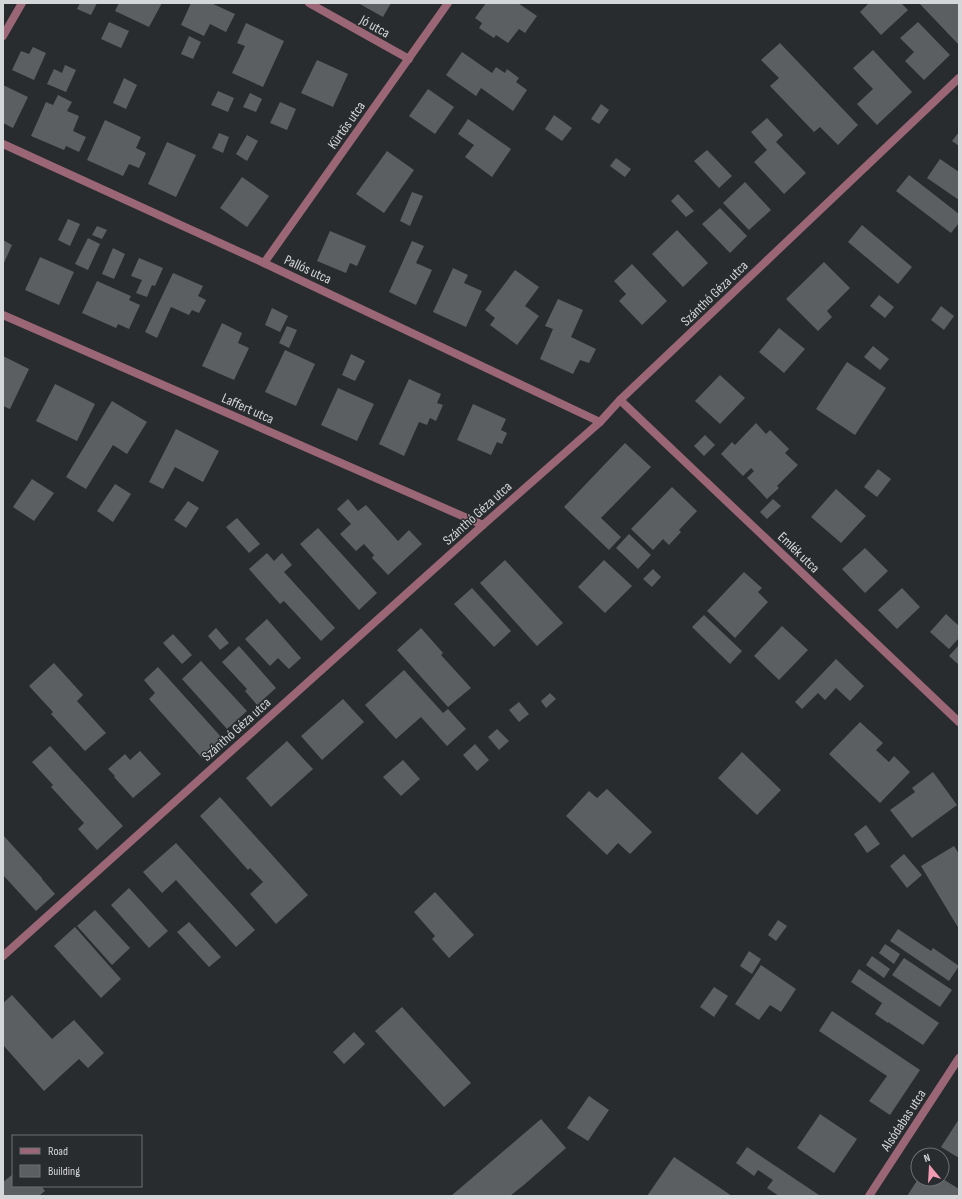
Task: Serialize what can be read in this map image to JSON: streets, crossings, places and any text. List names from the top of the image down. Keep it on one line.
{"streets":{"street":["Jó utca","Kürtös utca","Pallós utca","Szánthó Géza utca","Laffert utca","Emlék utca","Alsódabas utca"]},"crossings":[["Jó utca","Kürtös utca"],["Kürtös utca","Pallós utca"],["Pallós utca","Szánthó Géza utca"],["Szánthó Géza utca","Laffert utca"],["Szánthó Géza utca","Emlék utca"]],"legend":["Road","Building"],"north":"top"}
